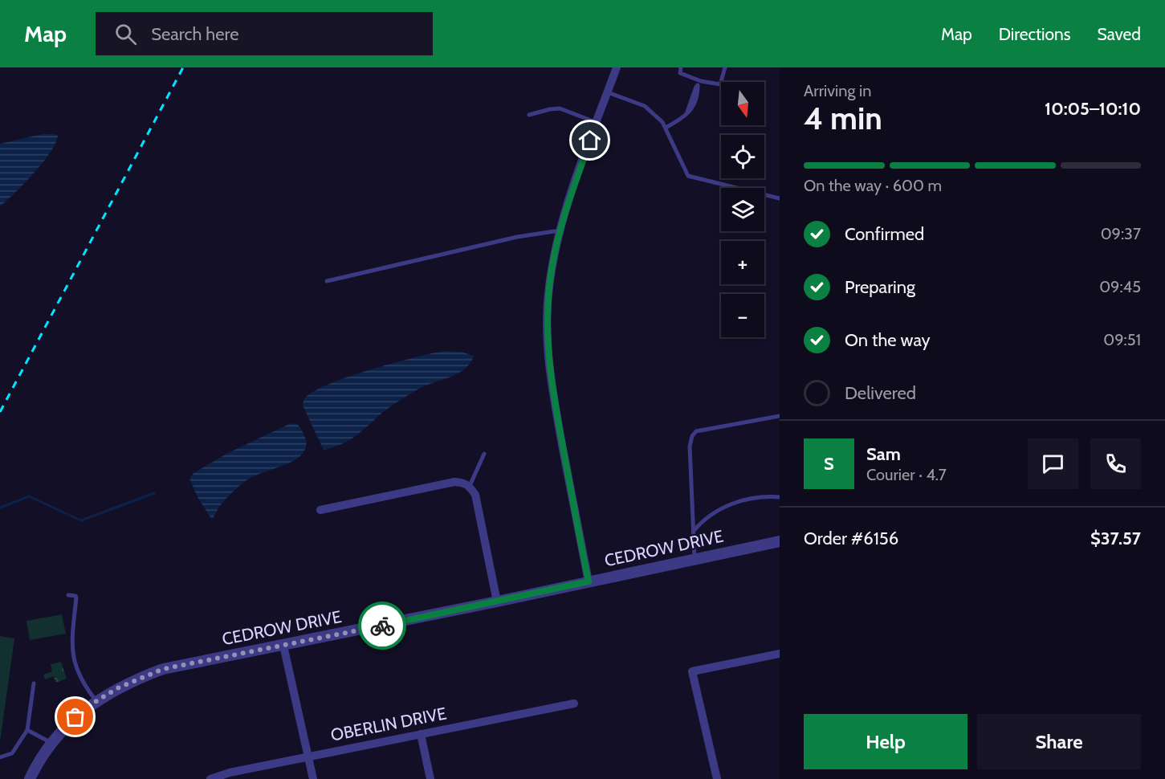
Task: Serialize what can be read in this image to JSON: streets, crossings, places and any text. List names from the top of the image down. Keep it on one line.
{"streets":{"street":["CEDROW DRIVE","OBERLIN DRIVE"]},"north":"bottom","page":{"header":"Map","search":"Search here","nav":["Map","Directions","Saved"],"heading":["4 min","Arriving in","10:05–10:10"],"panel":["Sam","Courier · 4.7","Order #6156","$37.57"],"map_buttons":["+","−"],"bar":"On the way · 600 m","list":[["Confirmed","09:37"],["Preparing","09:45"],["On the way","09:51"],"Delivered"],"round":"S","buttons":["Help","Share"]}}
